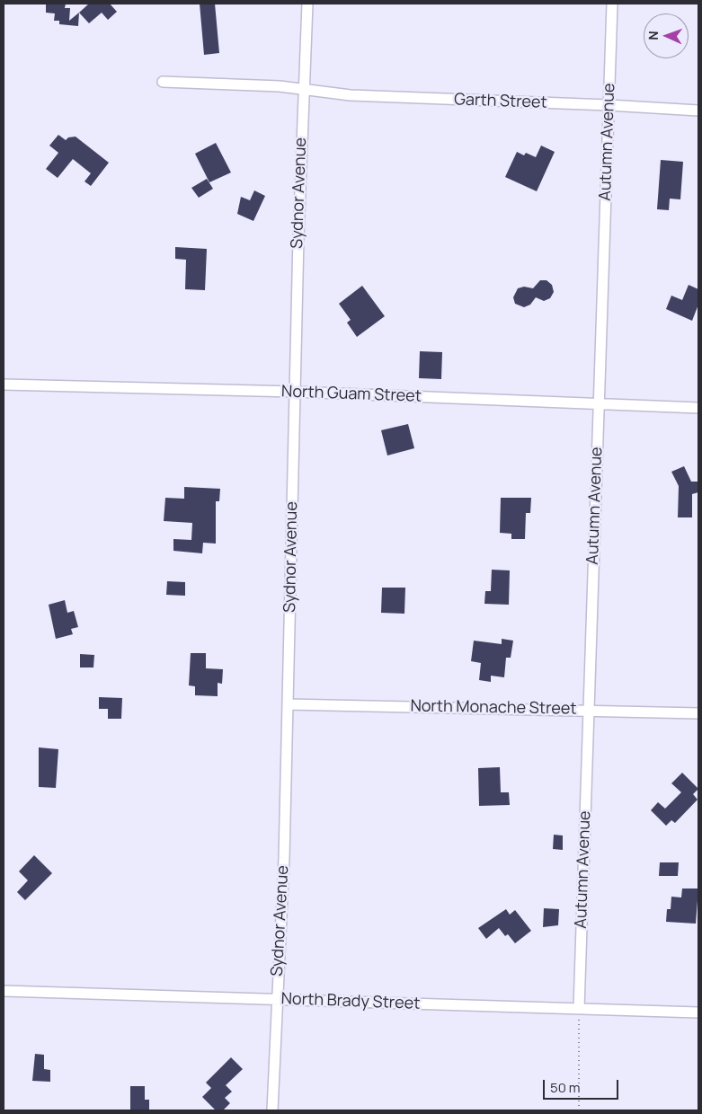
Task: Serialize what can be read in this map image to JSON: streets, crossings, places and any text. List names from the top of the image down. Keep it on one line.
{"streets":{"street":["Garth Street","Autumn Avenue","Sydnor Avenue","North Guam Street","North Monache Street","North Brady Street"]},"crossings":[["Garth Street","Autumn Avenue"],["Garth Street","Sydnor Avenue"],["Autumn Avenue","North Guam Street"],["Autumn Avenue","North Monache Street"],["Autumn Avenue","North Brady Street"],["Sydnor Avenue","North Guam Street"],["Sydnor Avenue","North Monache Street"],["Sydnor Avenue","North Brady Street"]],"scale_bar":"50 m","north":"left"}
